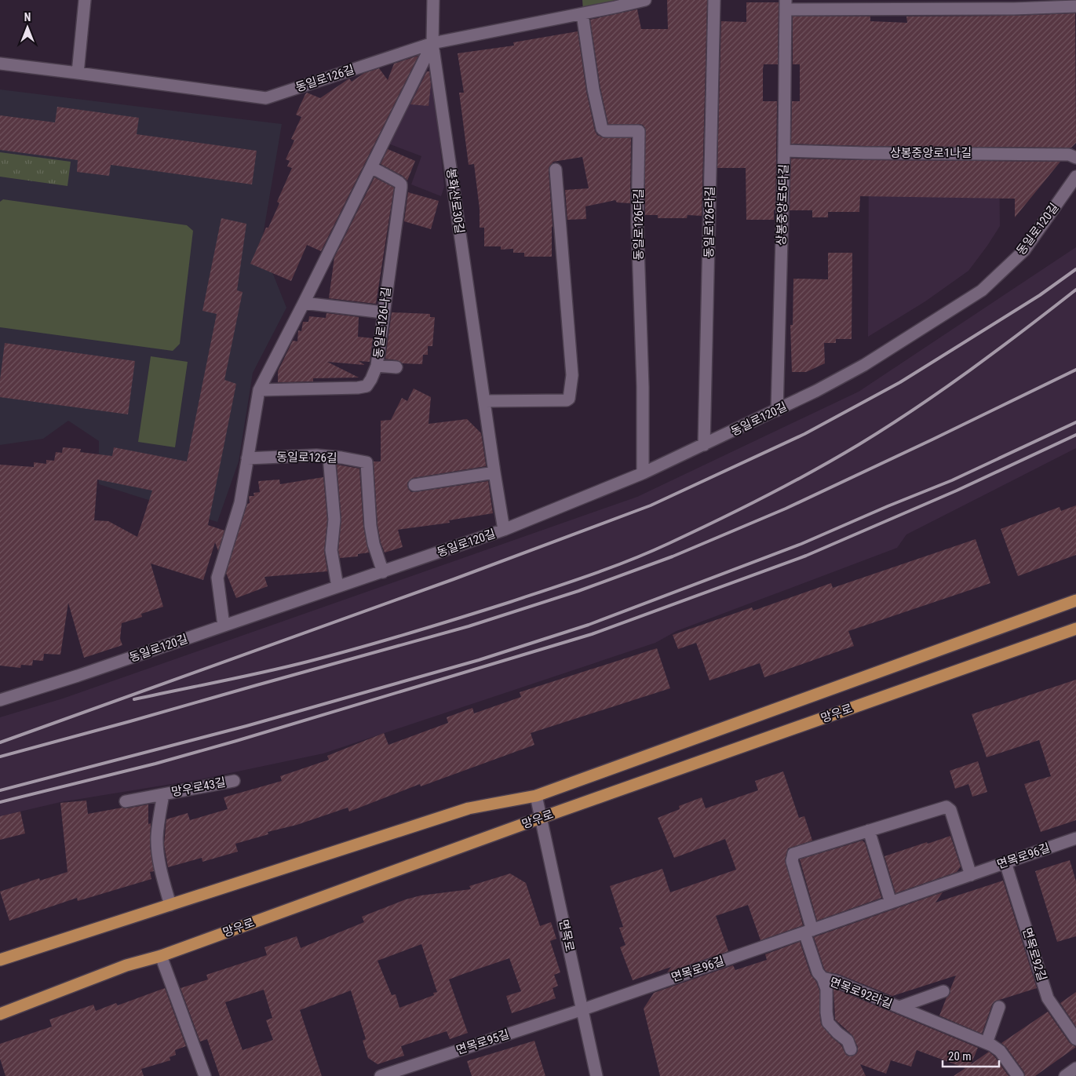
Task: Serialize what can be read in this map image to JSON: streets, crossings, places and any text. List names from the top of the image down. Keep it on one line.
{"streets":{"main road":["망우로"],"street":["동일로126길","상봉중앙로1나길","봉화산로30길","상봉중앙로5다길","동일로126라길","동일로126다길","동일로120길","동일로126나길","망우로43길","면목로96길","면목로","면목로92길","면목로92라길","면목로95길"]},"crossings":[["동일로126길","봉화산로30길"],["동일로126길","동일로126다길"],["동일로126길","동일로120길"],["상봉중앙로1나길","상봉중앙로5다길"],["봉화산로30길","동일로120길"],["상봉중앙로5다길","동일로120길"],["동일로126라길","동일로120길"],["동일로126다길","동일로120길"],["망우로","망우로43길"],["망우로","면목로"],["면목로96길","면목로"],["면목로96길","면목로92길"],["면목로96길","면목로95길"],["면목로","면목로95길"]],"scale_bar":"20 m","north":"top"}
